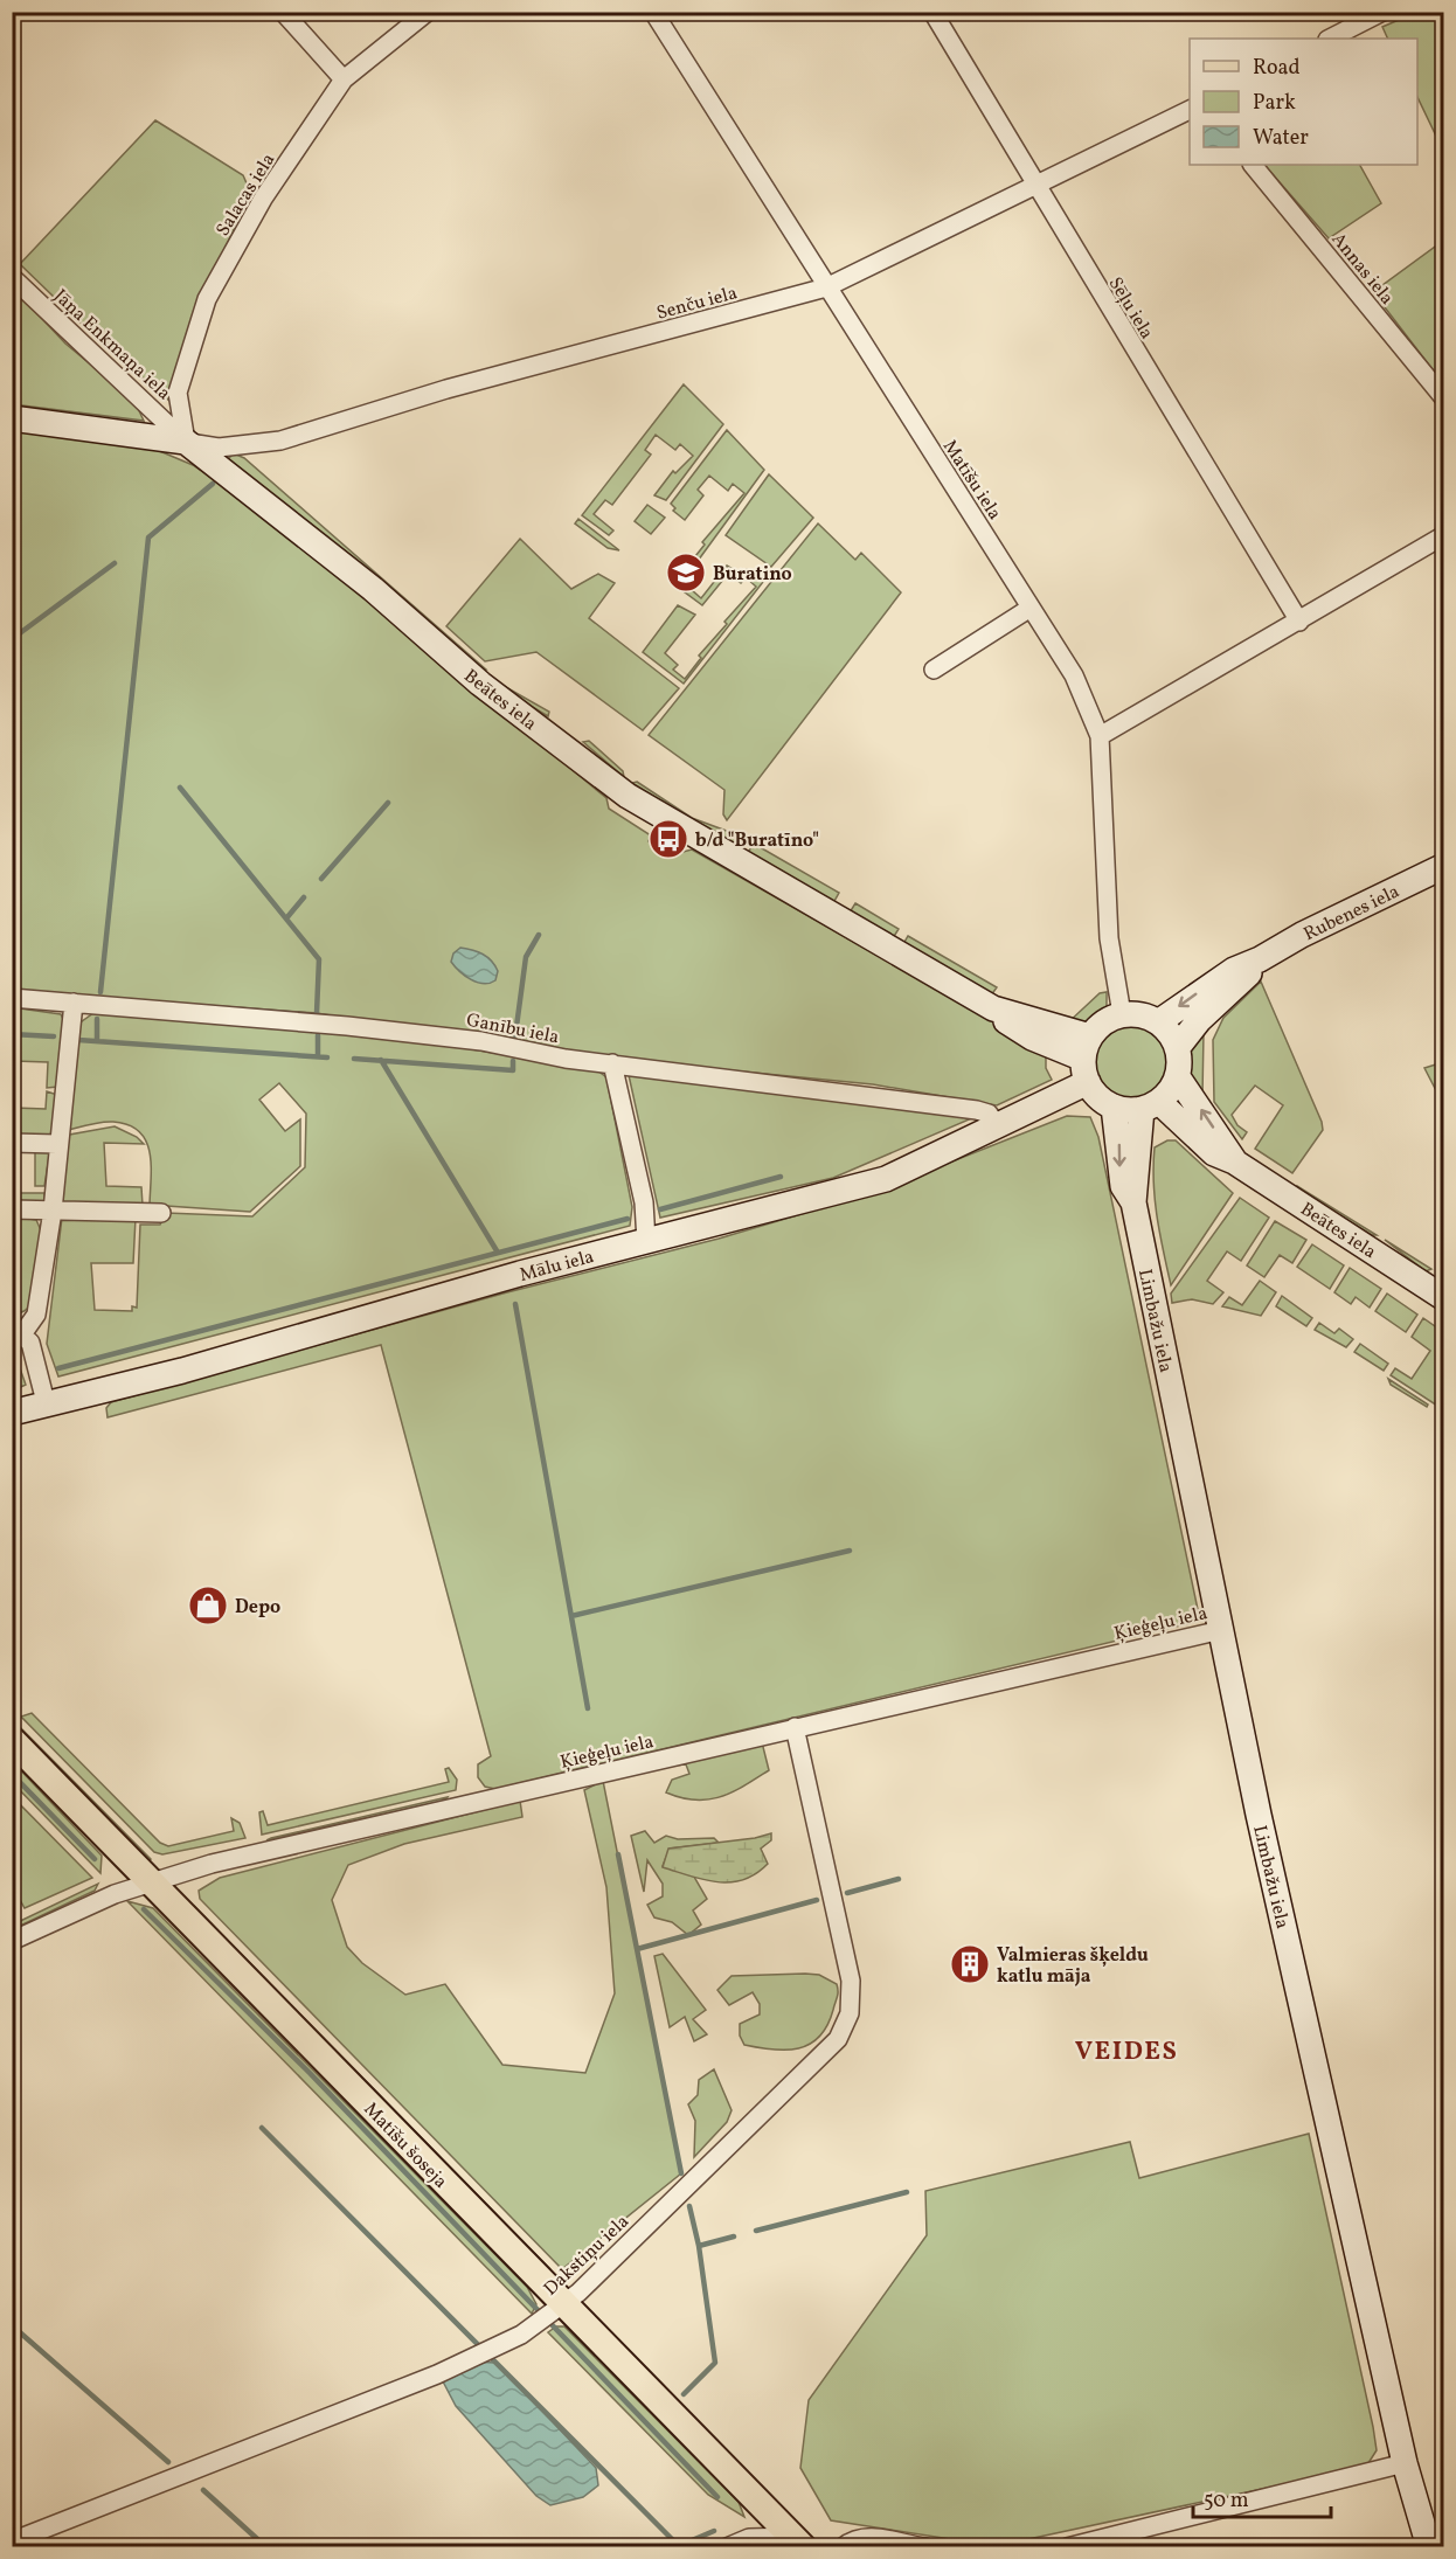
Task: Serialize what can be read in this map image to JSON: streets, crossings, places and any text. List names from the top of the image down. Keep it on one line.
{"streets":{"main road":["Beātes iela","Rubenes iela","Mālu iela","Limbažu iela","Matīšu šoseja"],"street":["Salacas iela","Annas iela","Senču iela","Sēļu iela","Jāņa Enkmaņa iela","Matīšu iela","Ganību iela","Ķieģeļu iela","Dakstiņu iela"]},"crossings":[["Salacas iela","Senču iela"],["Salacas iela","Jāņa Enkmaņa iela"],["Salacas iela","Beātes iela"],["Senču iela","Sēļu iela"],["Senču iela","Jāņa Enkmaņa iela"],["Senču iela","Matīšu iela"],["Senču iela","Beātes iela"],["Jāņa Enkmaņa iela","Beātes iela"],["Matīšu iela","Beātes iela"],["Matīšu iela","Rubenes iela"],["Matīšu iela","Mālu iela"],["Matīšu iela","Limbažu iela"],["Beātes iela","Rubenes iela"],["Beātes iela","Mālu iela"],["Beātes iela","Limbažu iela"],["Rubenes iela","Mālu iela"],["Rubenes iela","Limbažu iela"],["Ganību iela","Mālu iela"],["Mālu iela","Limbažu iela"],["Limbažu iela","Ķieģeļu iela"],["Ķieģeļu iela","Matīšu šoseja"],["Ķieģeļu iela","Dakstiņu iela"],["Matīšu šoseja","Dakstiņu iela"]],"districts":["VEIDES"],"places":{"school or university":["Buratino"],"bus stop":["b/d \"Buratīno\""],"shop":["Depo"],"building":["Valmieras šķeldu katlu māja"]},"legend":["Road","Park","Water"],"scale_bar":"50 m"}
